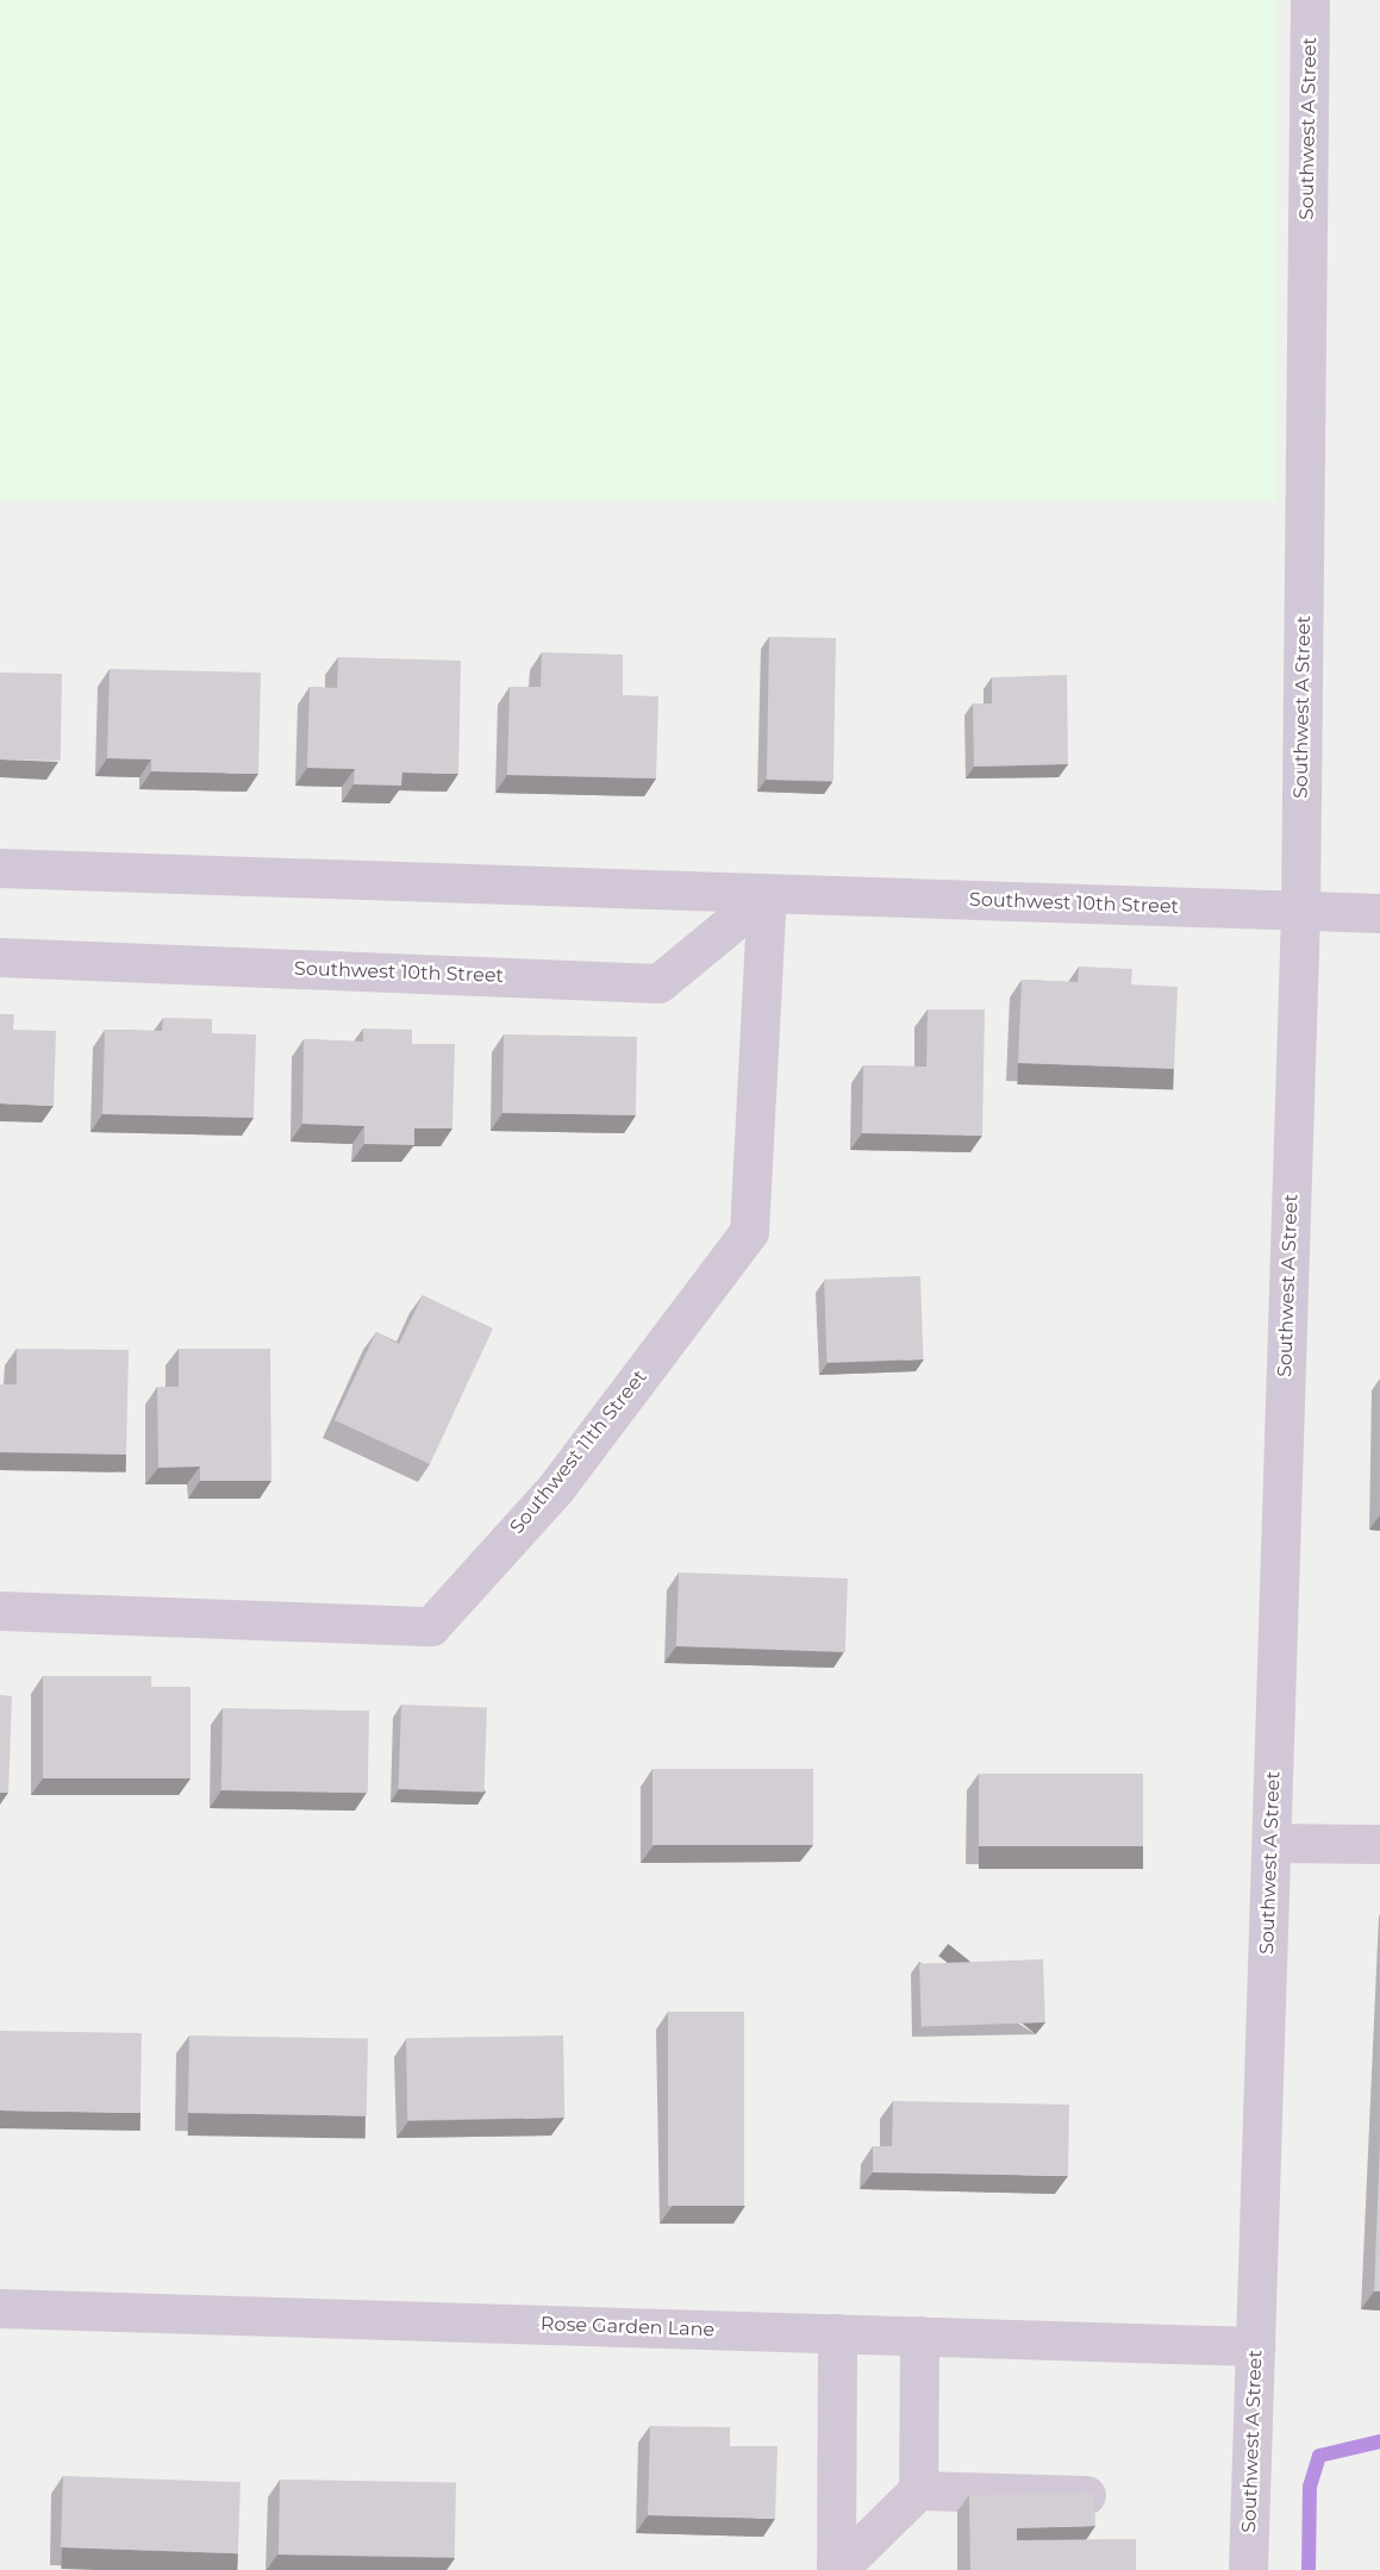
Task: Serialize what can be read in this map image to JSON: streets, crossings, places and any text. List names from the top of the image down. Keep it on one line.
{"streets":{"street":["Southwest A Street","Southwest 10th Street","Southwest 11th Street","Rose Garden Lane"]},"crossings":[["Southwest A Street","Southwest 10th Street"],["Southwest A Street","Rose Garden Lane"],["Southwest 10th Street","Southwest 11th Street"]]}
